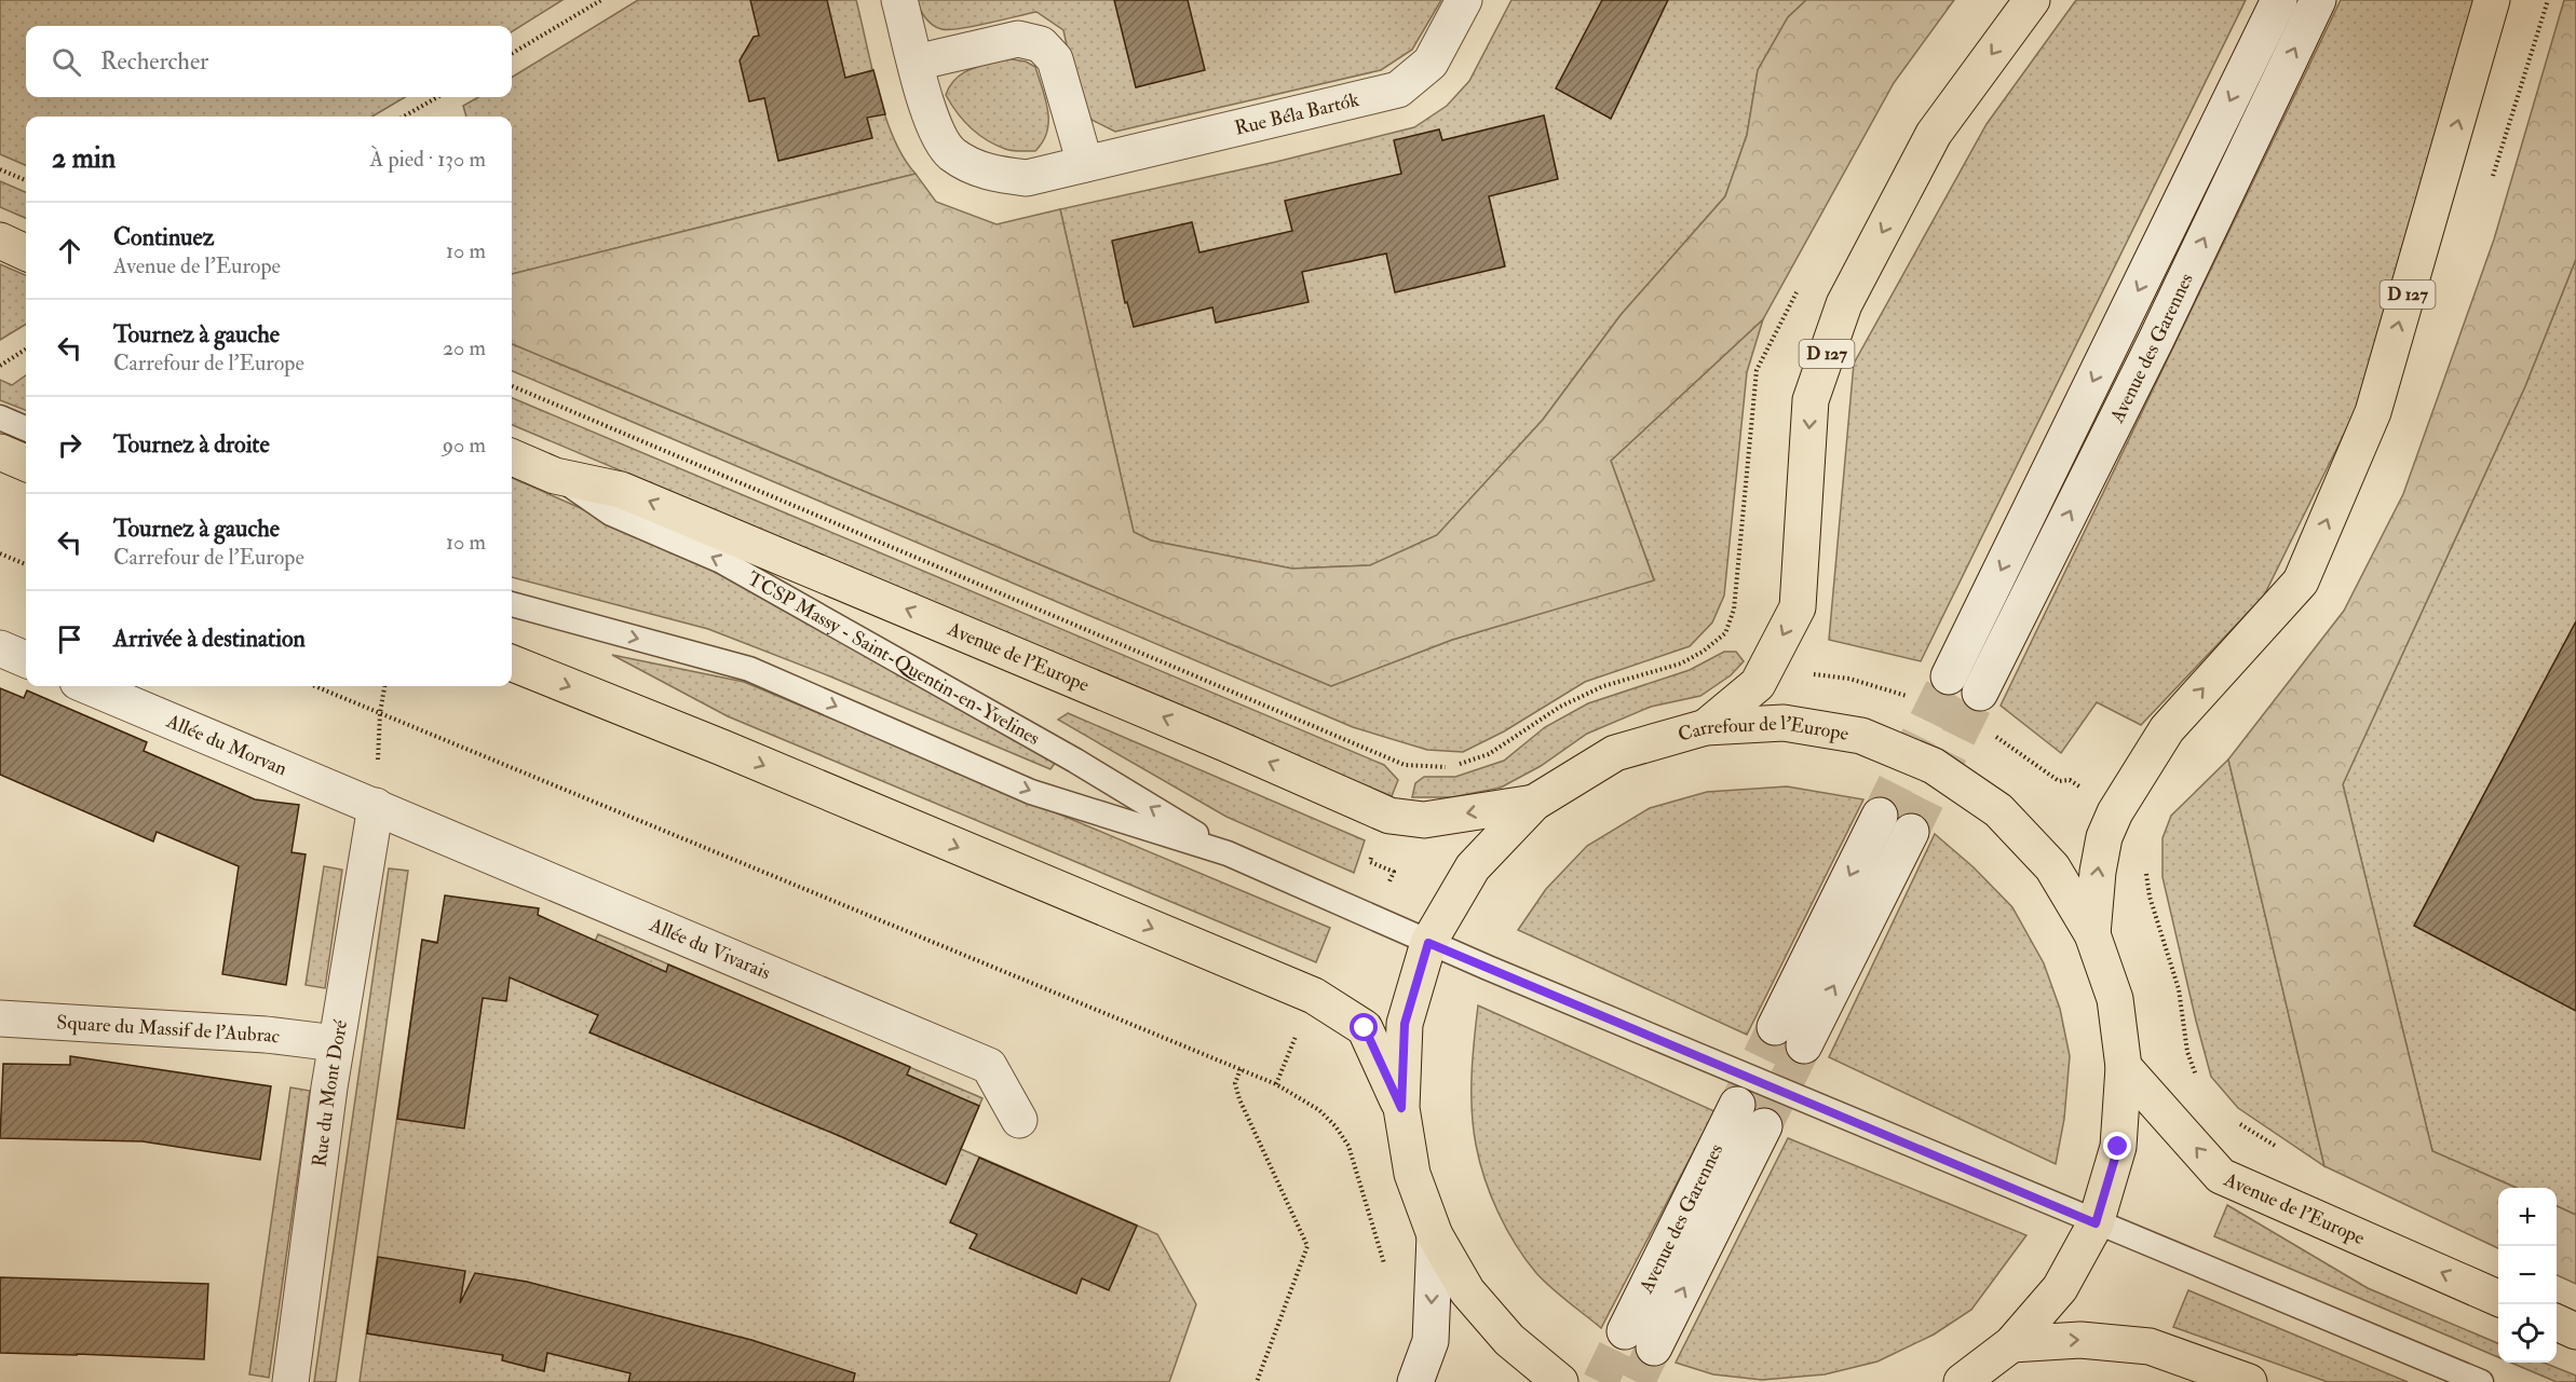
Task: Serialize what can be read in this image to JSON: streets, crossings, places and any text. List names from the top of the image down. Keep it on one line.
{"streets":{"main road":["D 127","Avenue de l'Europe","Carrefour de l'Europe"],"street":["Rue Béla Bartók","Avenue des Garennes","Allée du Morvan","Allée du Vivarais","Square du Massif de l'Aubrac","Rue du Mont Doré"],"lane":["TCSP Massy - Saint-Quentin-en-Yvelines"]},"crossings":[["D 127","Carrefour de l'Europe"],["Avenue de l'Europe","TCSP Massy - Saint-Quentin-en-Yvelines"],["Avenue de l'Europe","Carrefour de l'Europe"],["TCSP Massy - Saint-Quentin-en-Yvelines","Carrefour de l'Europe"],["Allée du Morvan","Allée du Vivarais"],["Allée du Morvan","Rue du Mont Doré"],["Allée du Vivarais","Rue du Mont Doré"],["Square du Massif de l'Aubrac","Rue du Mont Doré"]],"page":{"search":"Rechercher","heading":["2 min","À pied · 130 m"],"list":[["Continuez","Avenue de l'Europe","10 m"],["Tournez à gauche","Carrefour de l'Europe","20 m"],["Tournez à droite","90 m"],["Tournez à gauche","Carrefour de l'Europe","10 m"],"Arrivée à destination"],"map_buttons":["+","−"]}}
